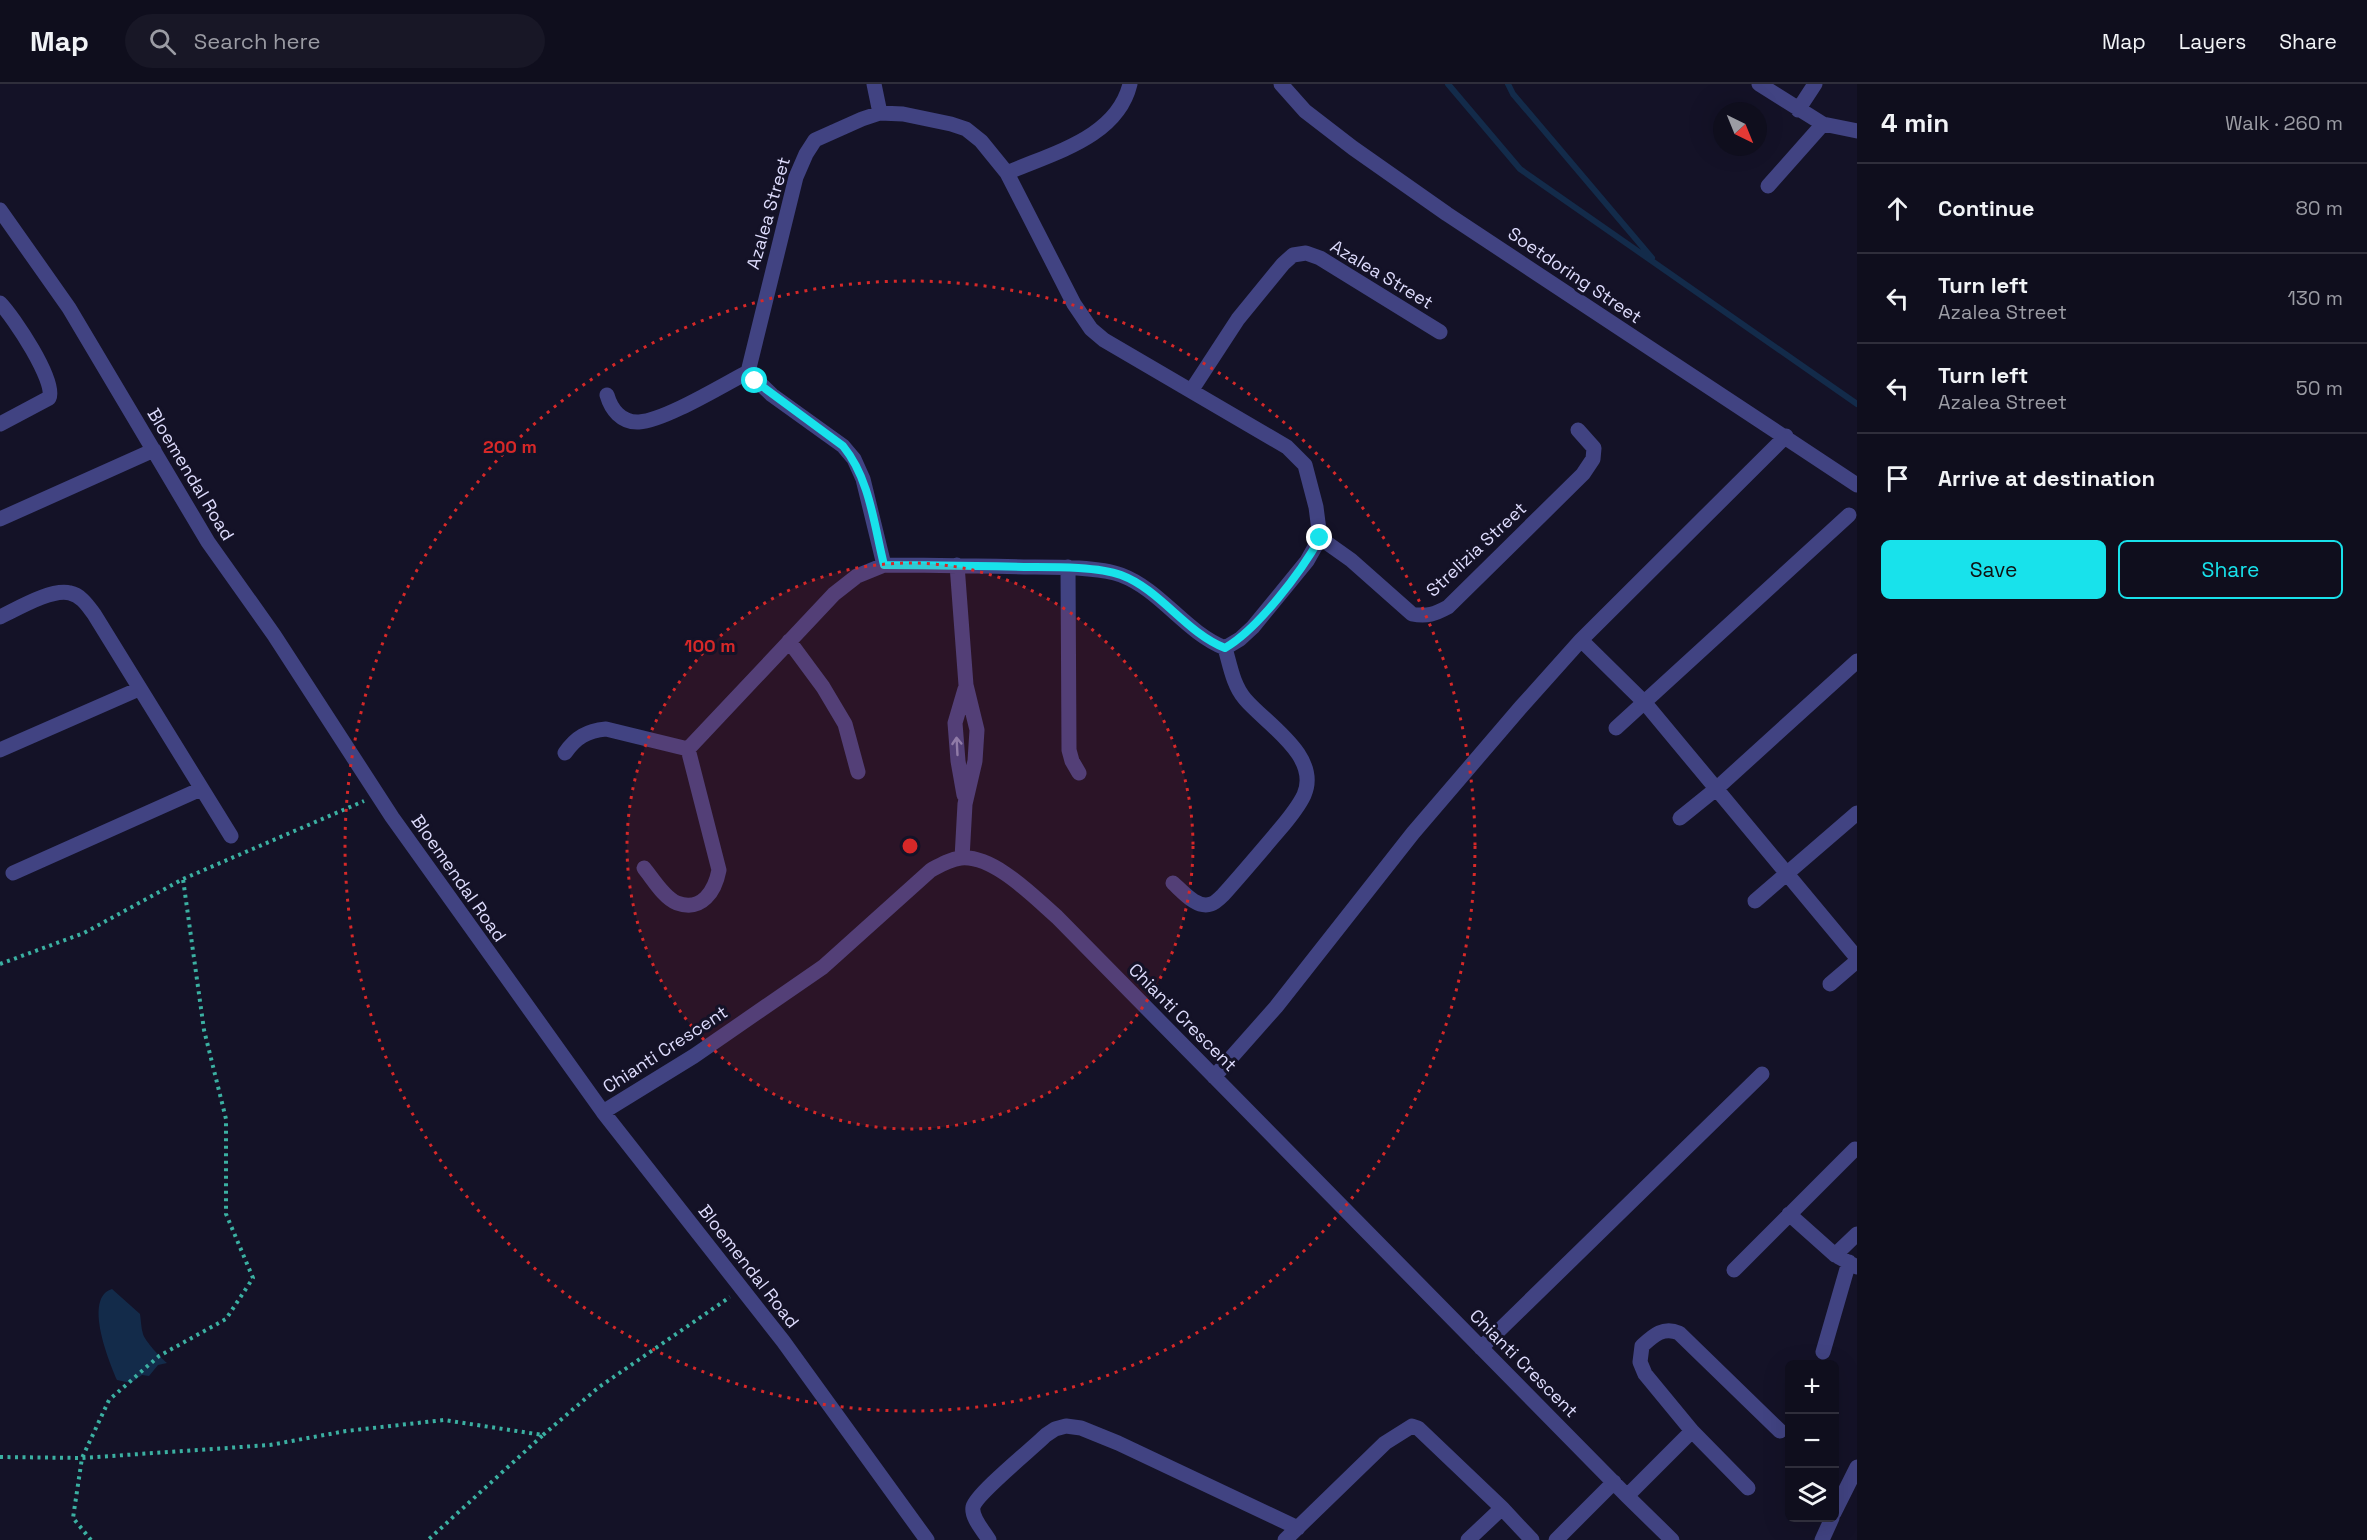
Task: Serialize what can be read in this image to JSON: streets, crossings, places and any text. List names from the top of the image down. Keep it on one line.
{"streets":{"street":["Azalea Street","Soetdoring Street","Bloemendal Road","Strelizia Street","Chianti Crescent"]},"crossings":[["Azalea Street","Strelizia Street"],["Bloemendal Road","Chianti Crescent"]],"north":"bottom right","page":{"header":"Map","search":"Search here","nav":["Map","Layers","Share"],"heading":["4 min","Walk · 260 m"],"list":[["Continue","80 m"],["Turn left","Azalea Street","130 m"],["Turn left","Azalea Street","50 m"],"Arrive at destination"],"buttons":["Save","Share"],"map_buttons":["+","−"]},"rings":["200 m","100 m"]}
